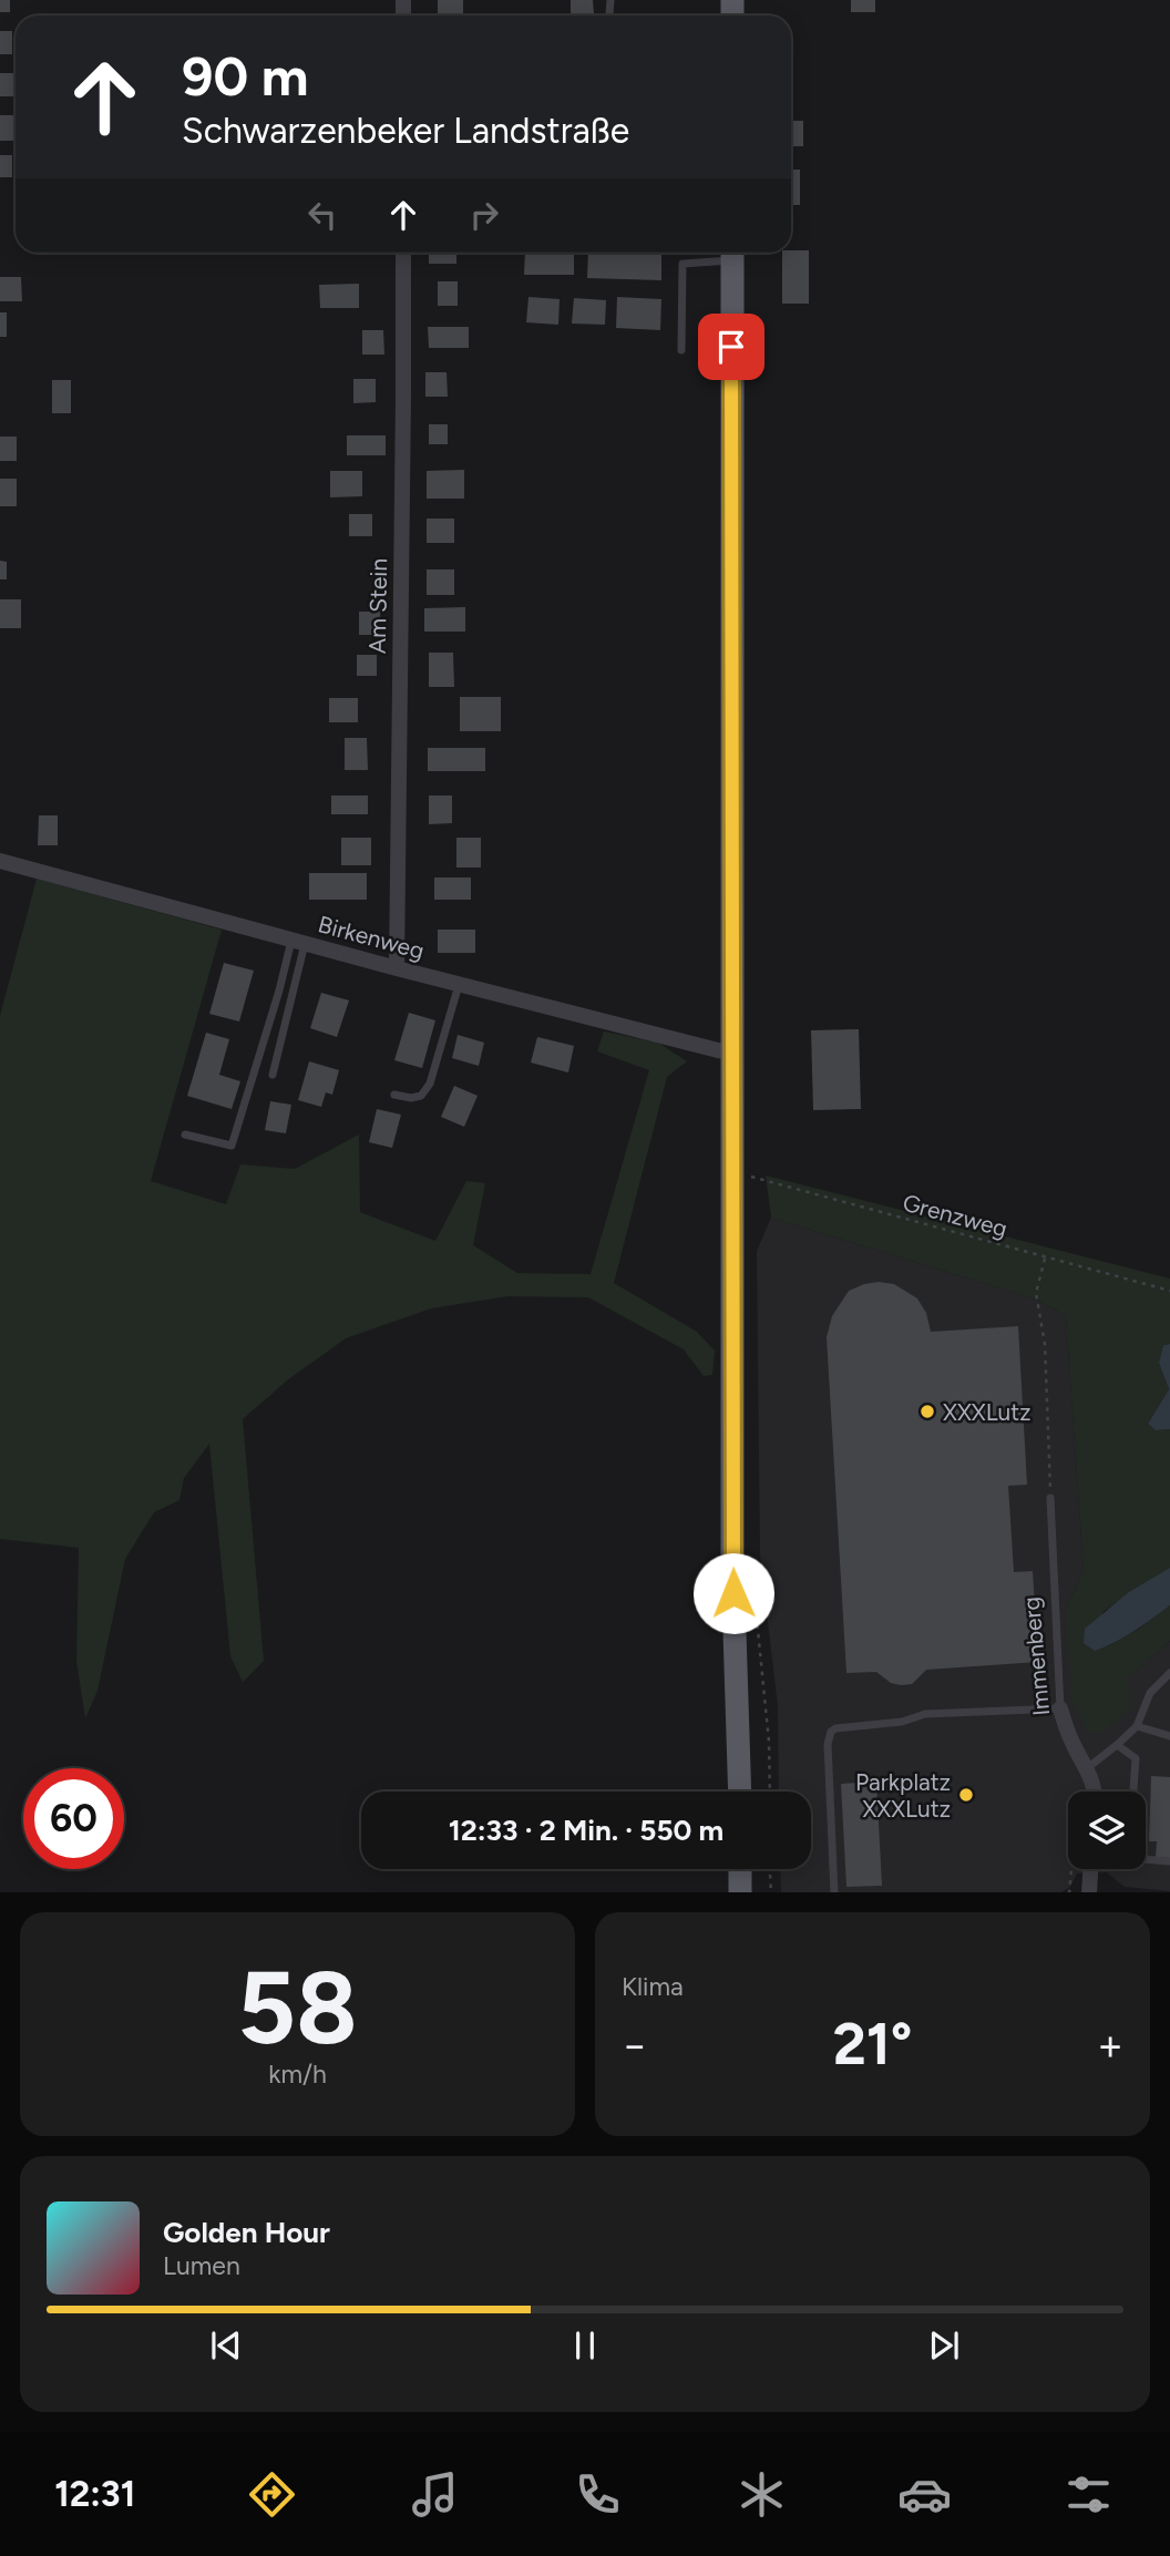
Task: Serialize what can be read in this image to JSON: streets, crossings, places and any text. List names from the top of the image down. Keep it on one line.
{"streets":{"street":["Am Stein","Birkenweg","Immenberg"],"path":["Grenzweg"]},"crossings":[["Am Stein","Birkenweg"]],"places":["XXXLutz","Parkplatz XXXLutz"],"page":{"turn":["90 m","Schwarzenbeker Landstraße"],"limit":"60","trip":"12:33 · 2 Min. · 550 m","tile":[["58","km/h"],"Klima"],"heat":["−","21°","+"],"song":["Golden Hour","Lumen"],"tabs":"12:31"}}
